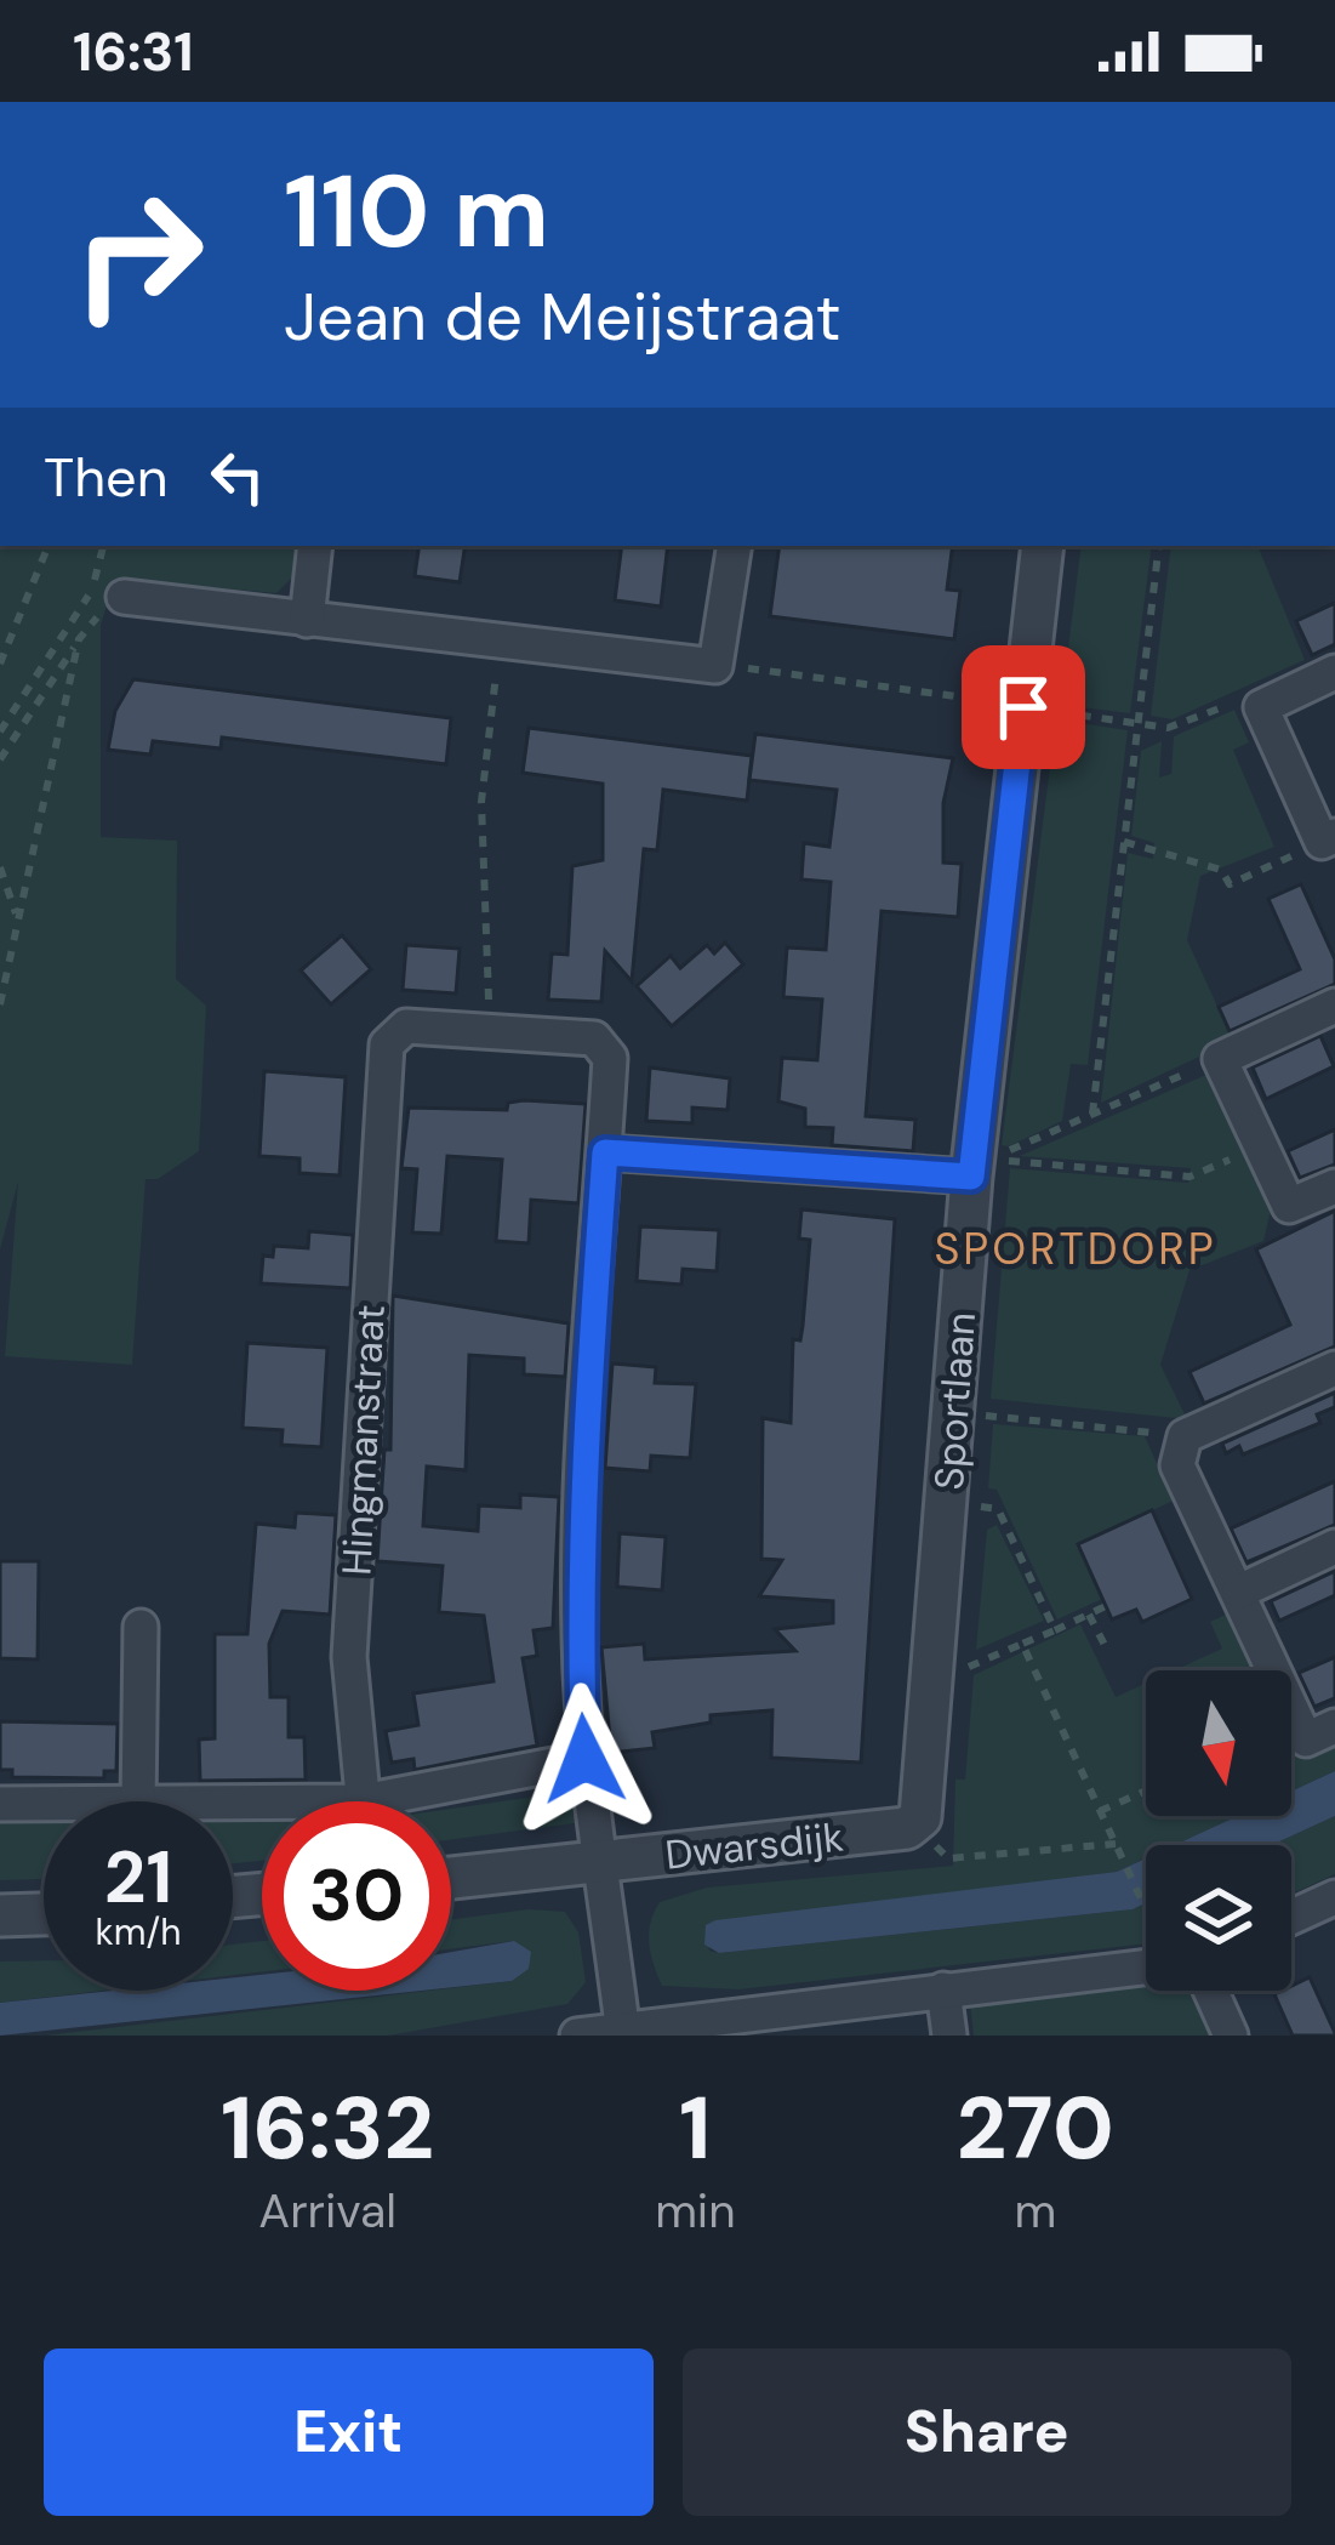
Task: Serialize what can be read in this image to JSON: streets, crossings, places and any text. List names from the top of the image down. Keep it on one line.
{"streets":{"street":["Sportlaan","Hingmanstraat","Dwarsdijk"]},"crossings":[["Sportlaan","Dwarsdijk"]],"districts":["SPORTDORP"],"north":"bottom","page":{"status":"16:31","turn":["110 m","Jean de Meijstraat"],"then":"Then","speed":"21 km/h","limit":"30","eta":["16:32","Arrival","1","min","270","m"],"buttons":["Exit","Share"]}}
